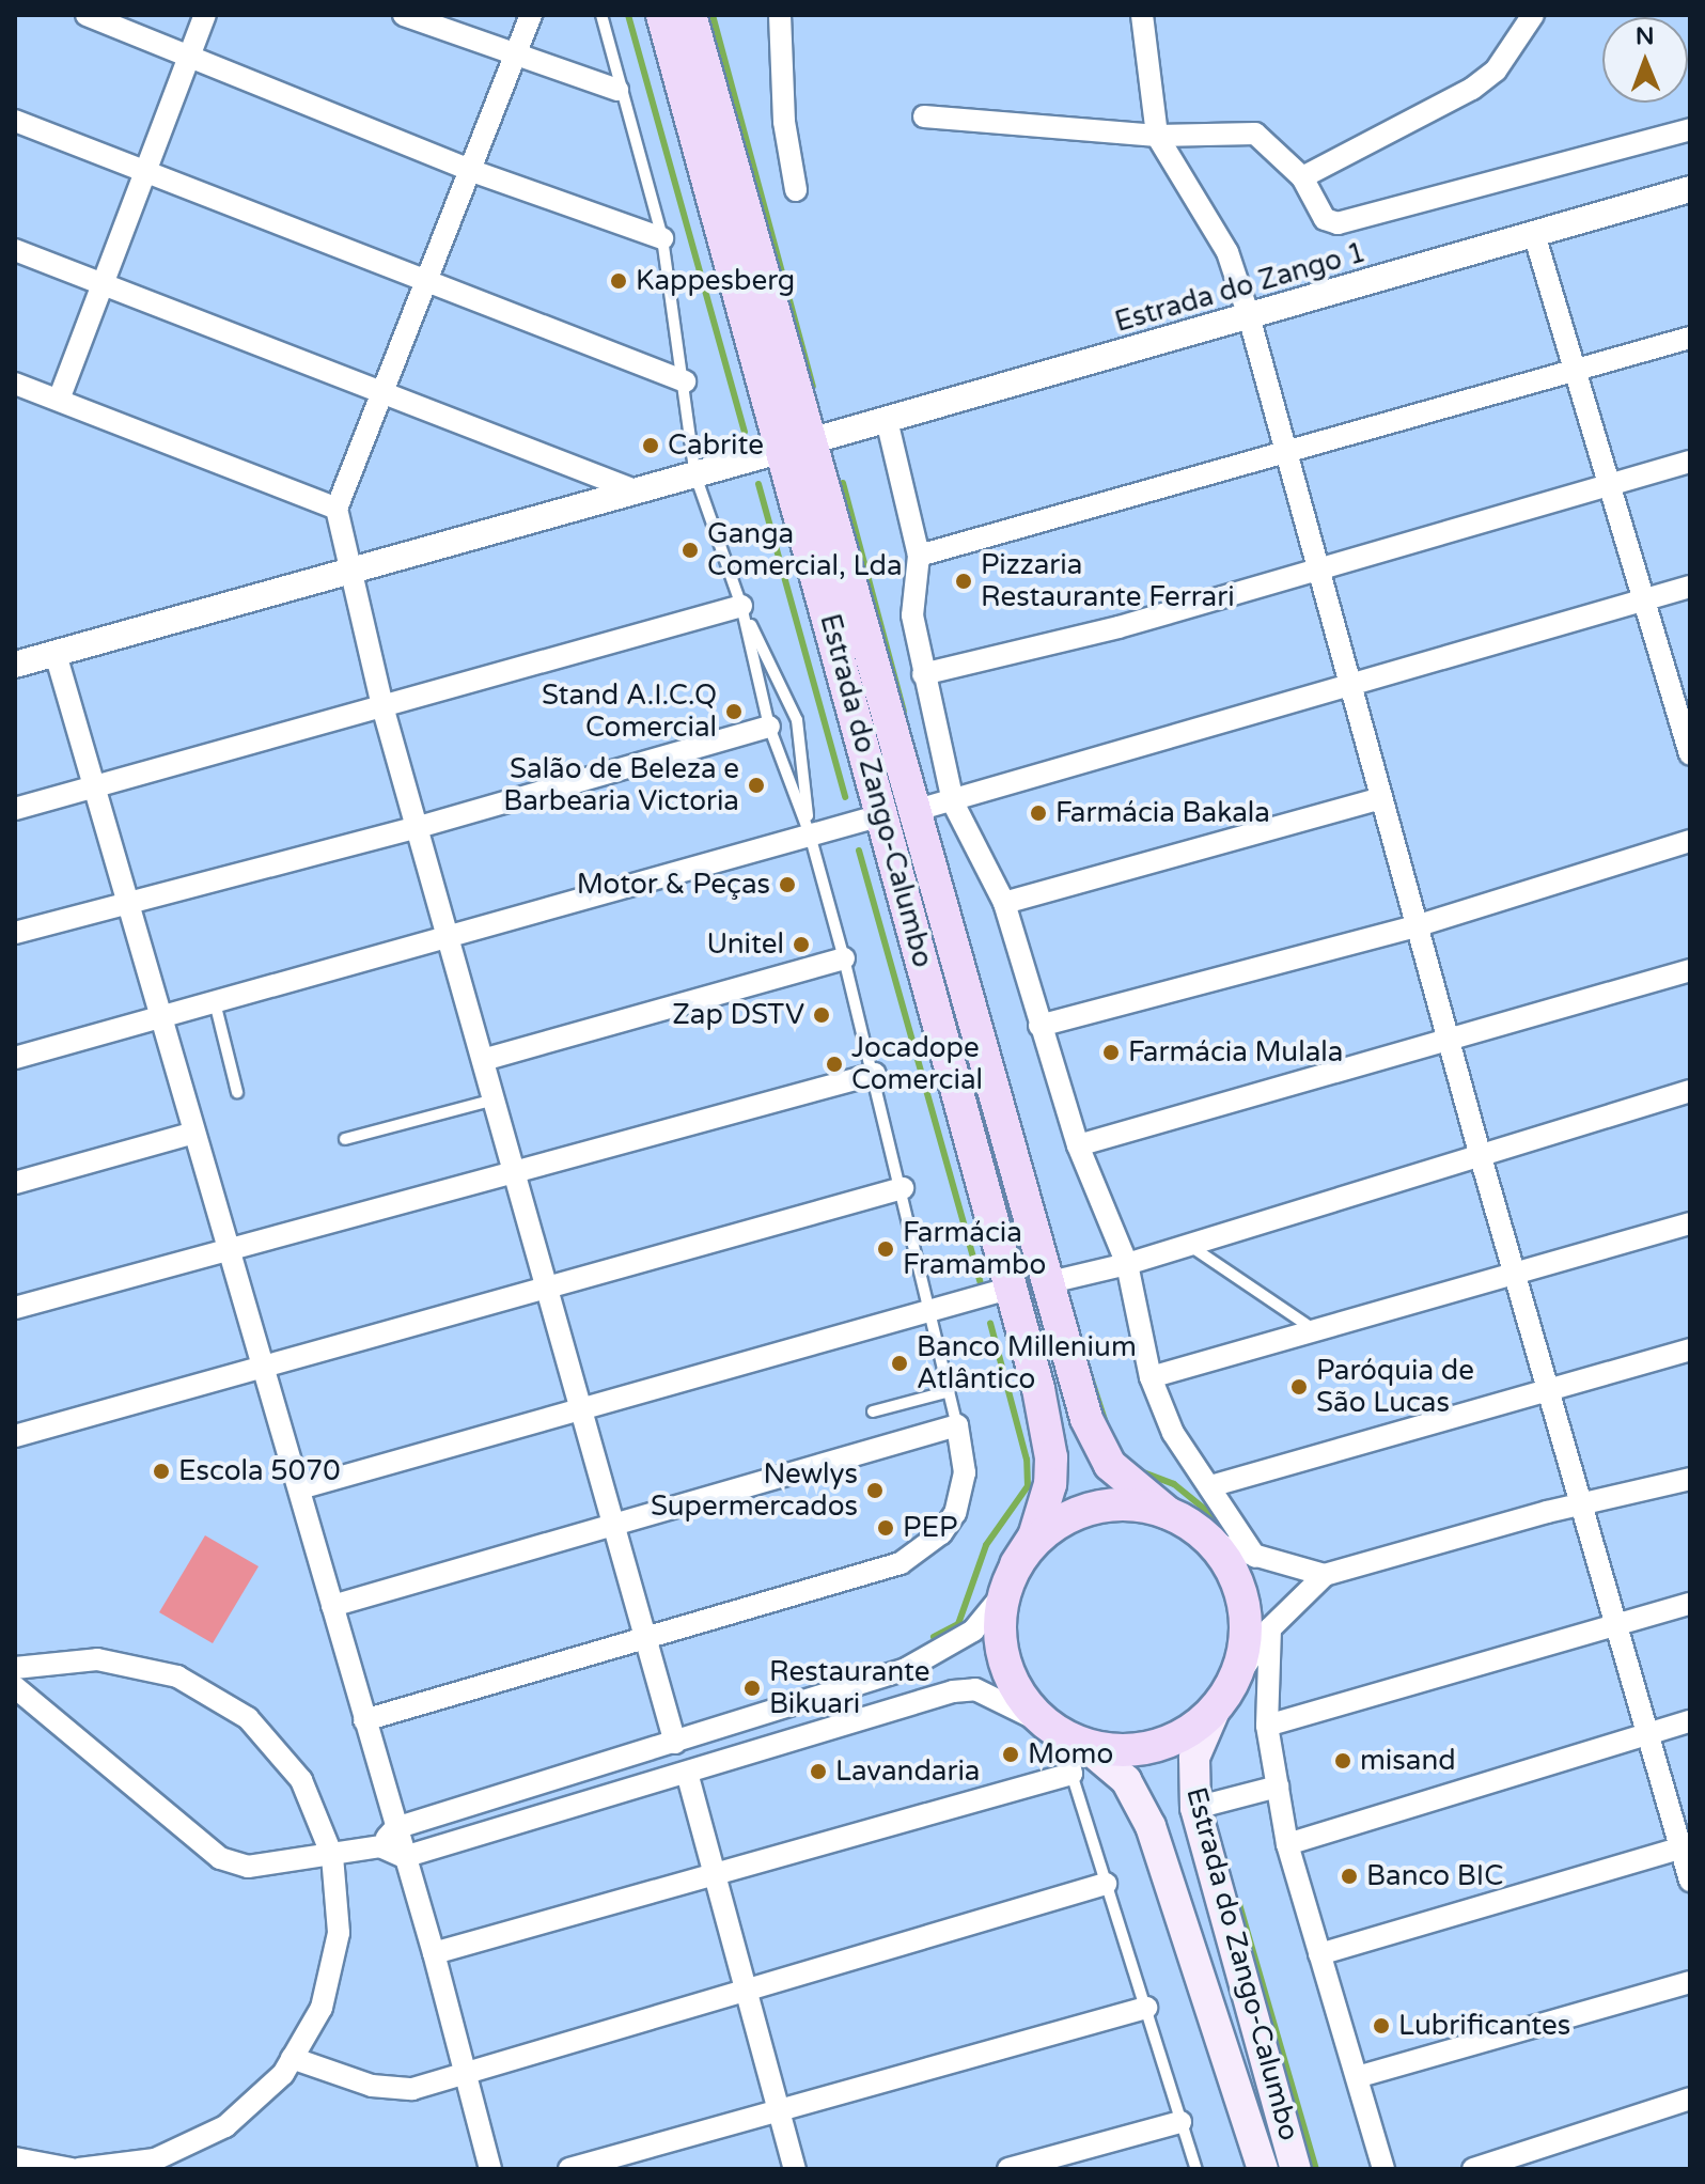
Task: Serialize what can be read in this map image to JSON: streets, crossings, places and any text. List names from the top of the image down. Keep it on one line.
{"streets":{"main road":["Estrada do Zango-Calumbo"],"street":["Estrada do Zango 1"]},"crossings":[["Estrada do Zango 1","Estrada do Zango-Calumbo"]],"places":["Kappesberg","Cabrite","Ganga Comercial, Lda","Pizzaria Restaurante Ferrari","Stand A.I.C.Q Comercial","Salão de Beleza e Barbearia Victoria","Farmácia Bakala","Motor & Peças","Unitel","Zap DSTV","Farmácia Mulala","Jocadope Comercial","Farmácia Framambo","Banco Millenium Atlântico","Paróquia de São Lucas","Escola 5070","Newlys Supermercados","PEP","Restaurante Bikuari","Momo","misand","Lavandaria","Banco BIC","Lubrificantes"],"north":"top"}
